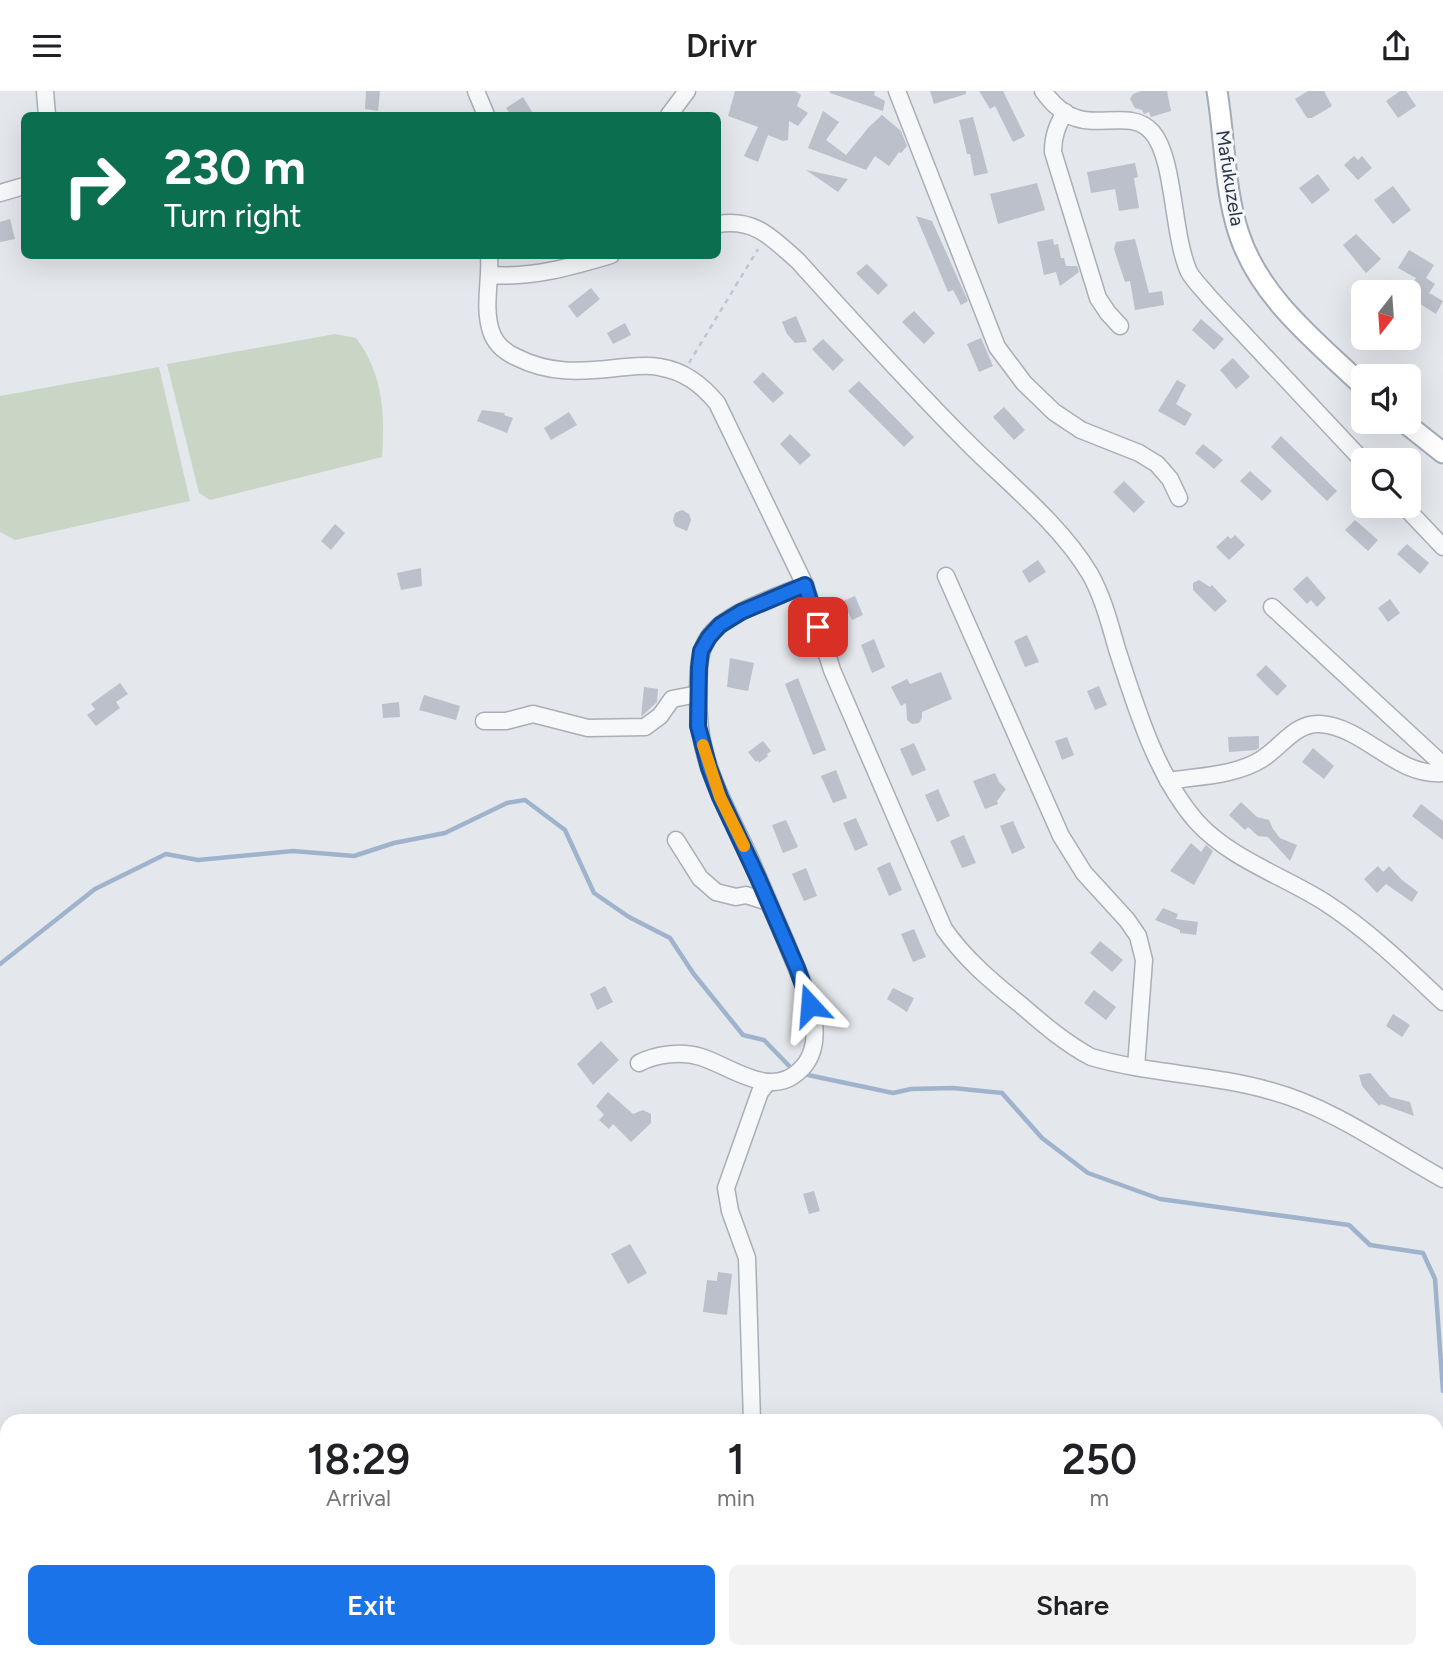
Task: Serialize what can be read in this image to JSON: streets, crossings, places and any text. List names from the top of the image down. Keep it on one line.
{"streets":{"main road":["Mafukuzela"]},"north":"bottom","page":{"header":"Drivr","turn":["230 m","Turn right"],"eta":["18:29","Arrival","1","min","250","m"],"buttons":["Exit","Share"]}}
